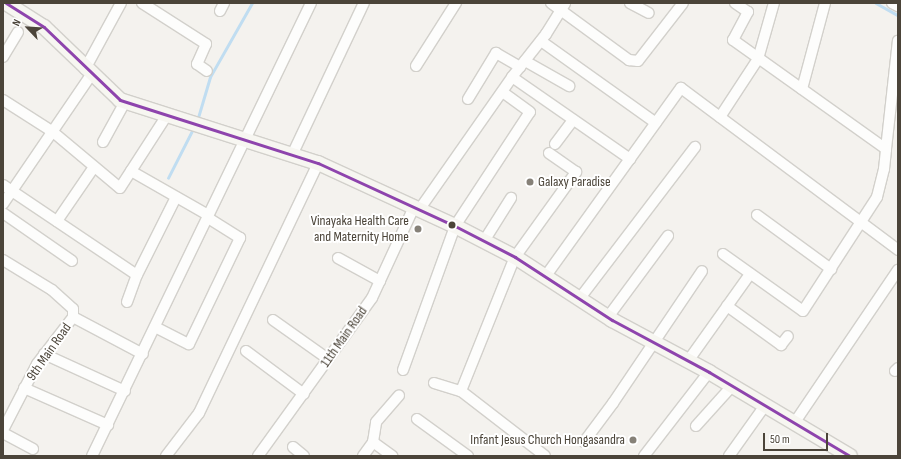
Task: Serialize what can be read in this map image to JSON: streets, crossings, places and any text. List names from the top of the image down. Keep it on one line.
{"streets":{"street":["11th Main Road","9th Main Road"]},"places":["Galaxy Paradise","Vinayaka Health Care and Maternity Home","Infant Jesus Church Hongasandra"],"scale_bar":"50 m","north":"top left"}
